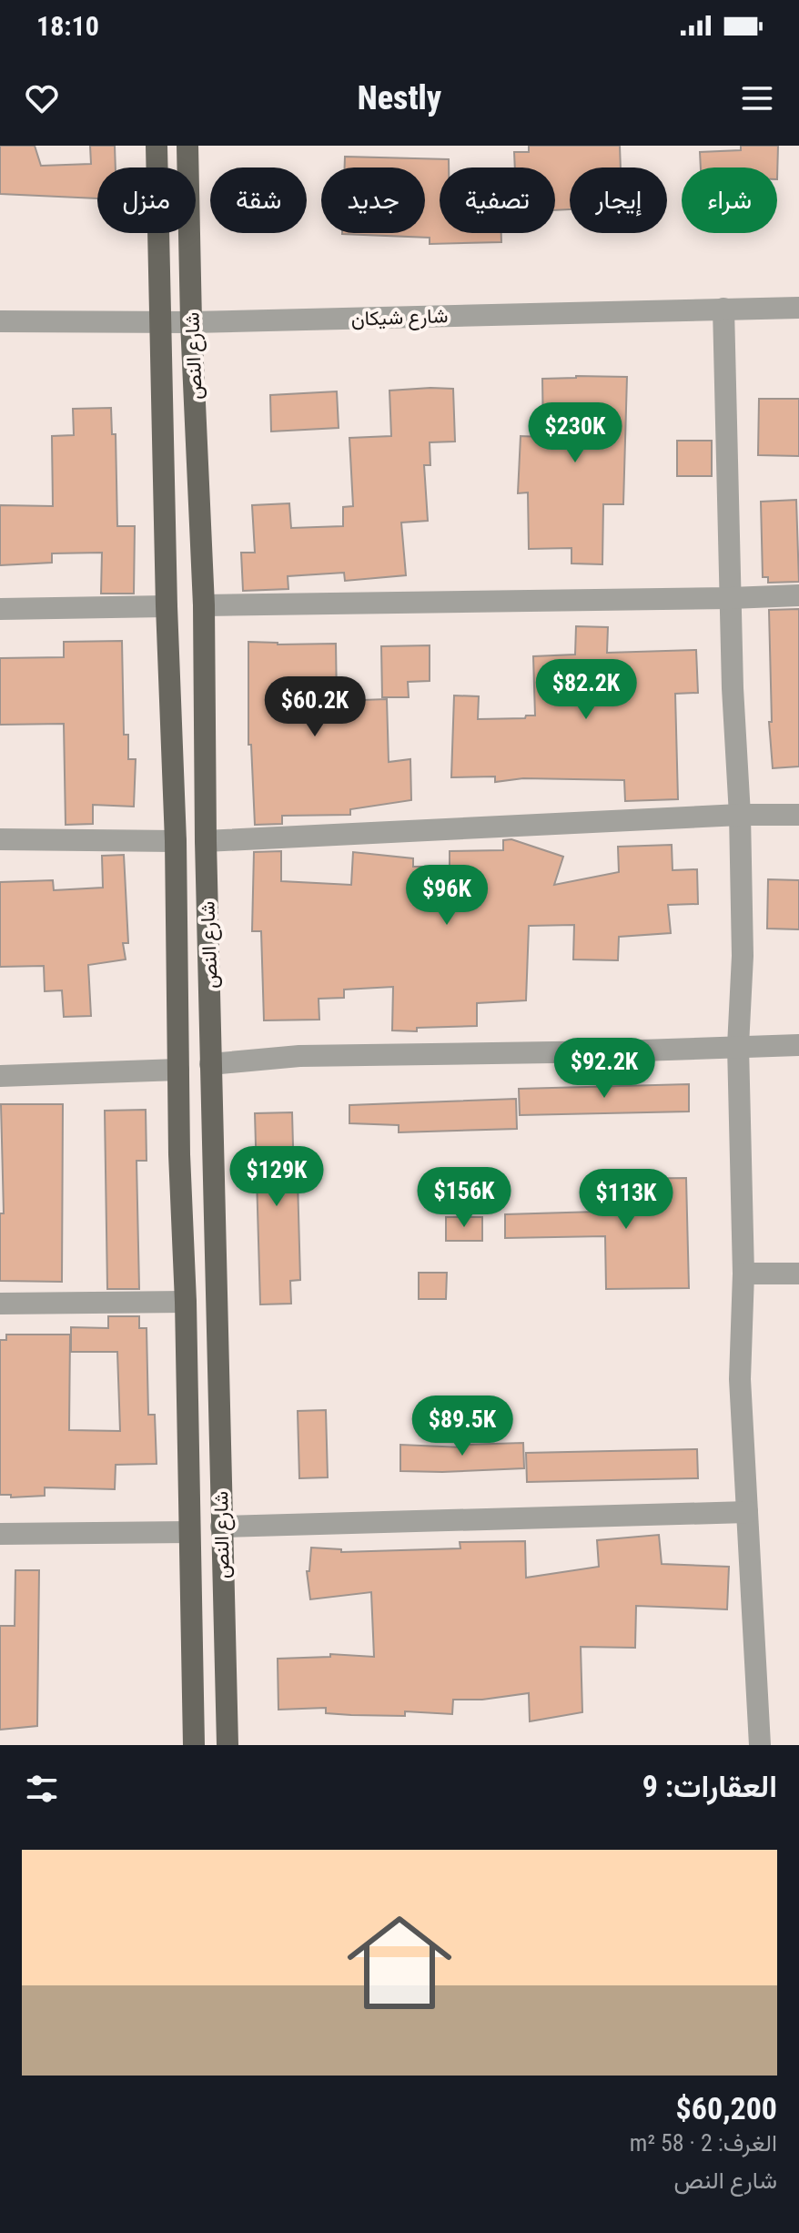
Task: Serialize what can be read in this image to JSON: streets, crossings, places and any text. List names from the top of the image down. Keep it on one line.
{"streets":{"main road":["شارع النص"],"street":["شارع شيكان"]},"crossings":[["شارع شيكان","شارع النص"]],"page":{"status":"18:10","header":"Nestly","chip":["شراء","إيجار","تصفية","جديد","شقة","منزل"],"price":["$230K","$82.2K","$60.2K","$96K","$92.2K","$129K","$156K","$113K","$89.5K"],"heading":"العقارات: 9","list":[{"name":"$60,200","note":"الغرف: 2 · 58 m² · شارع النص"}]}}
